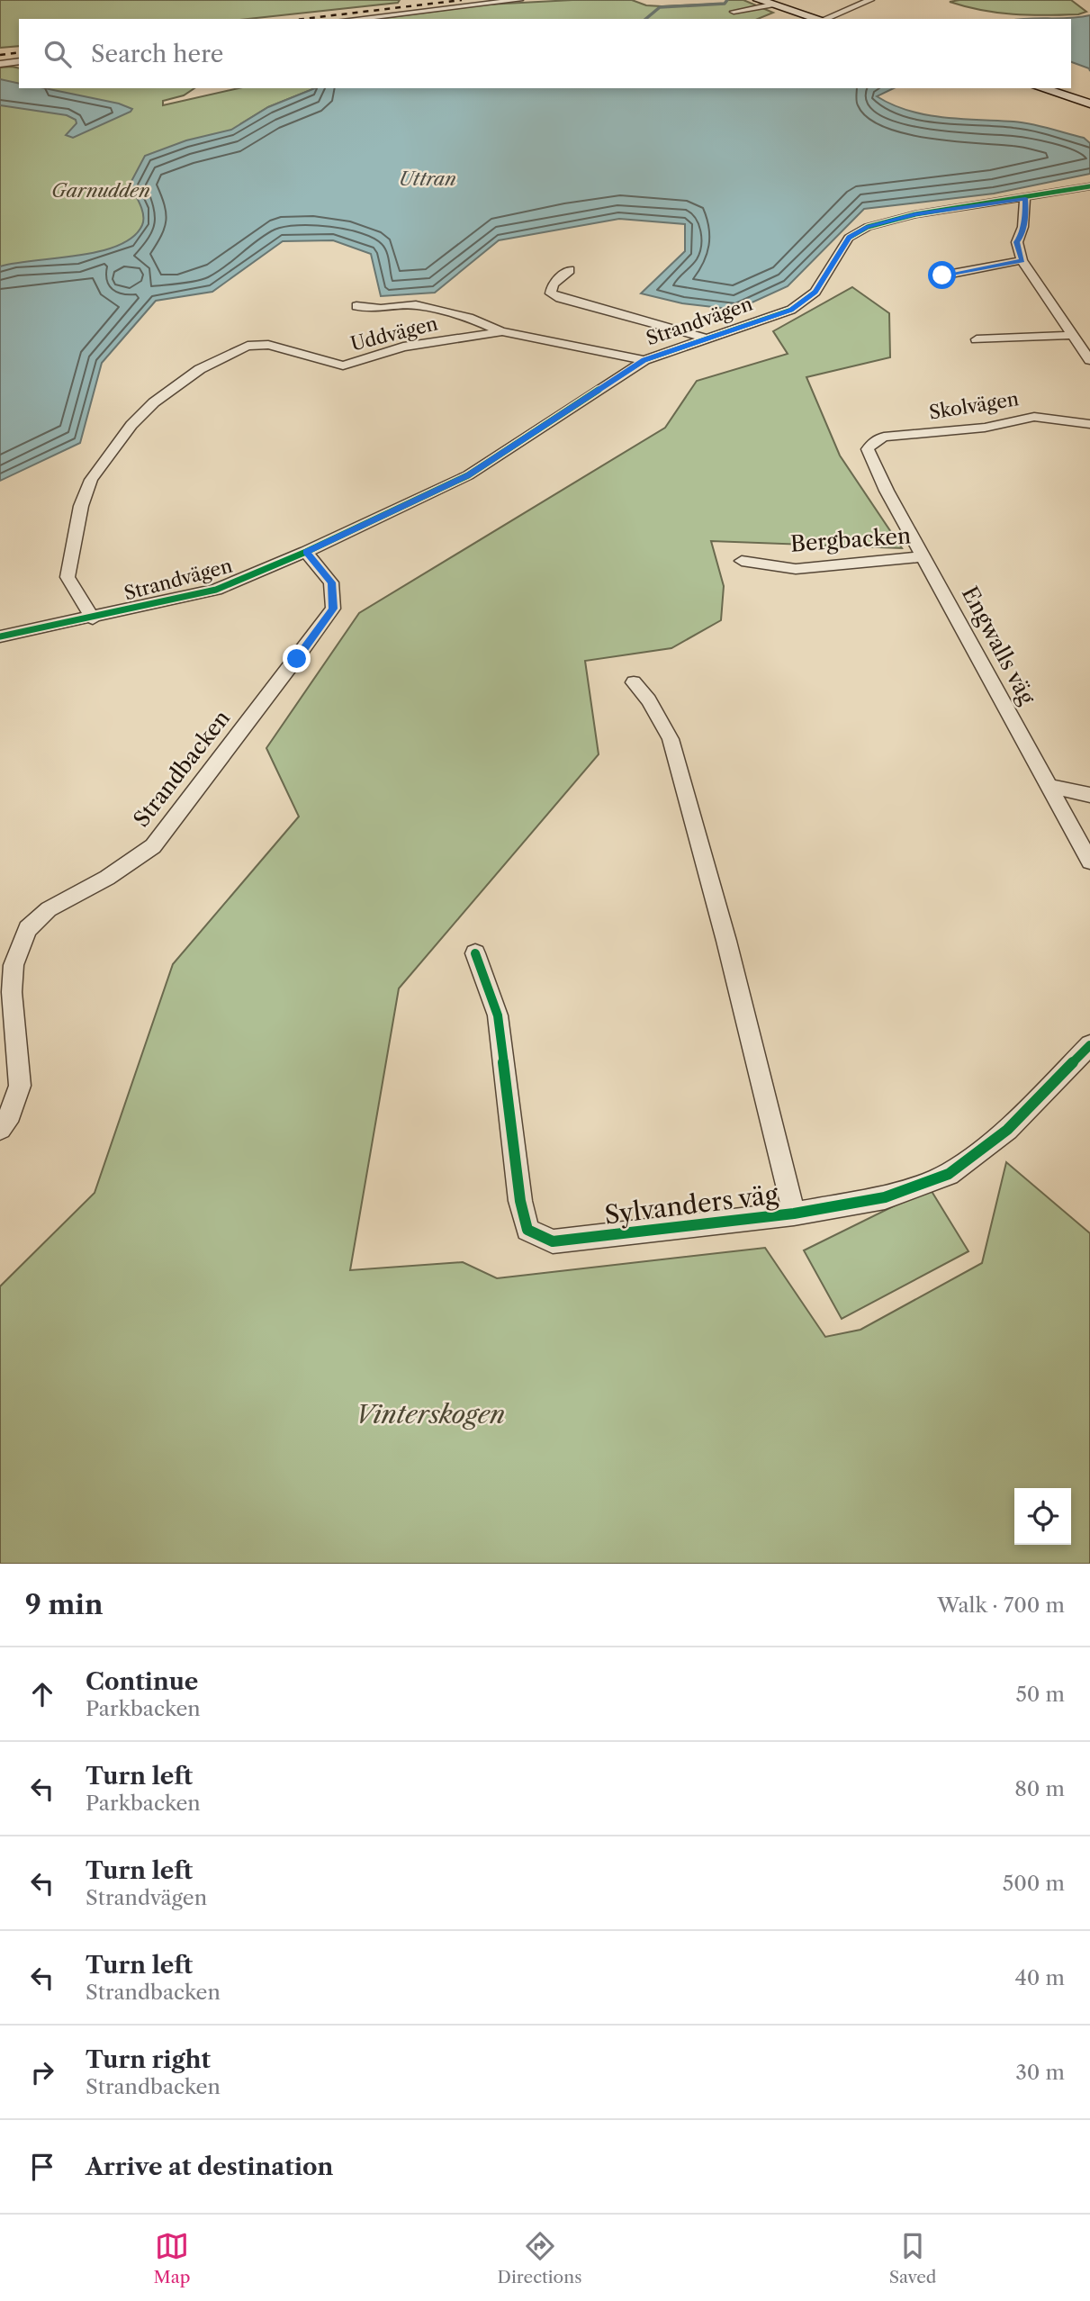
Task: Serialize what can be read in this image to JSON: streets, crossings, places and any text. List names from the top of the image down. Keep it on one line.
{"streets":{"street":["Strandvägen","Uddvägen","Skolvägen","Bergbacken","Engwalls väg","Strandbacken","Sylvanders väg"]},"crossings":[["Strandvägen","Uddvägen"],["Strandvägen","Strandbacken"],["Skolvägen","Engwalls väg"],["Bergbacken","Engwalls väg"]],"water":["Uttran"],"parks":["Garnudden","Vinterskogen"],"page":{"search":"Search here","heading":["9 min","Walk · 700 m"],"list":[["Continue","Parkbacken","50 m"],["Turn left","Parkbacken","80 m"],["Turn left","Strandvägen","500 m"],["Turn left","Strandbacken","40 m"],["Turn right","Strandbacken","30 m"],"Arrive at destination"],"nav":["Map","Directions","Saved"]}}
